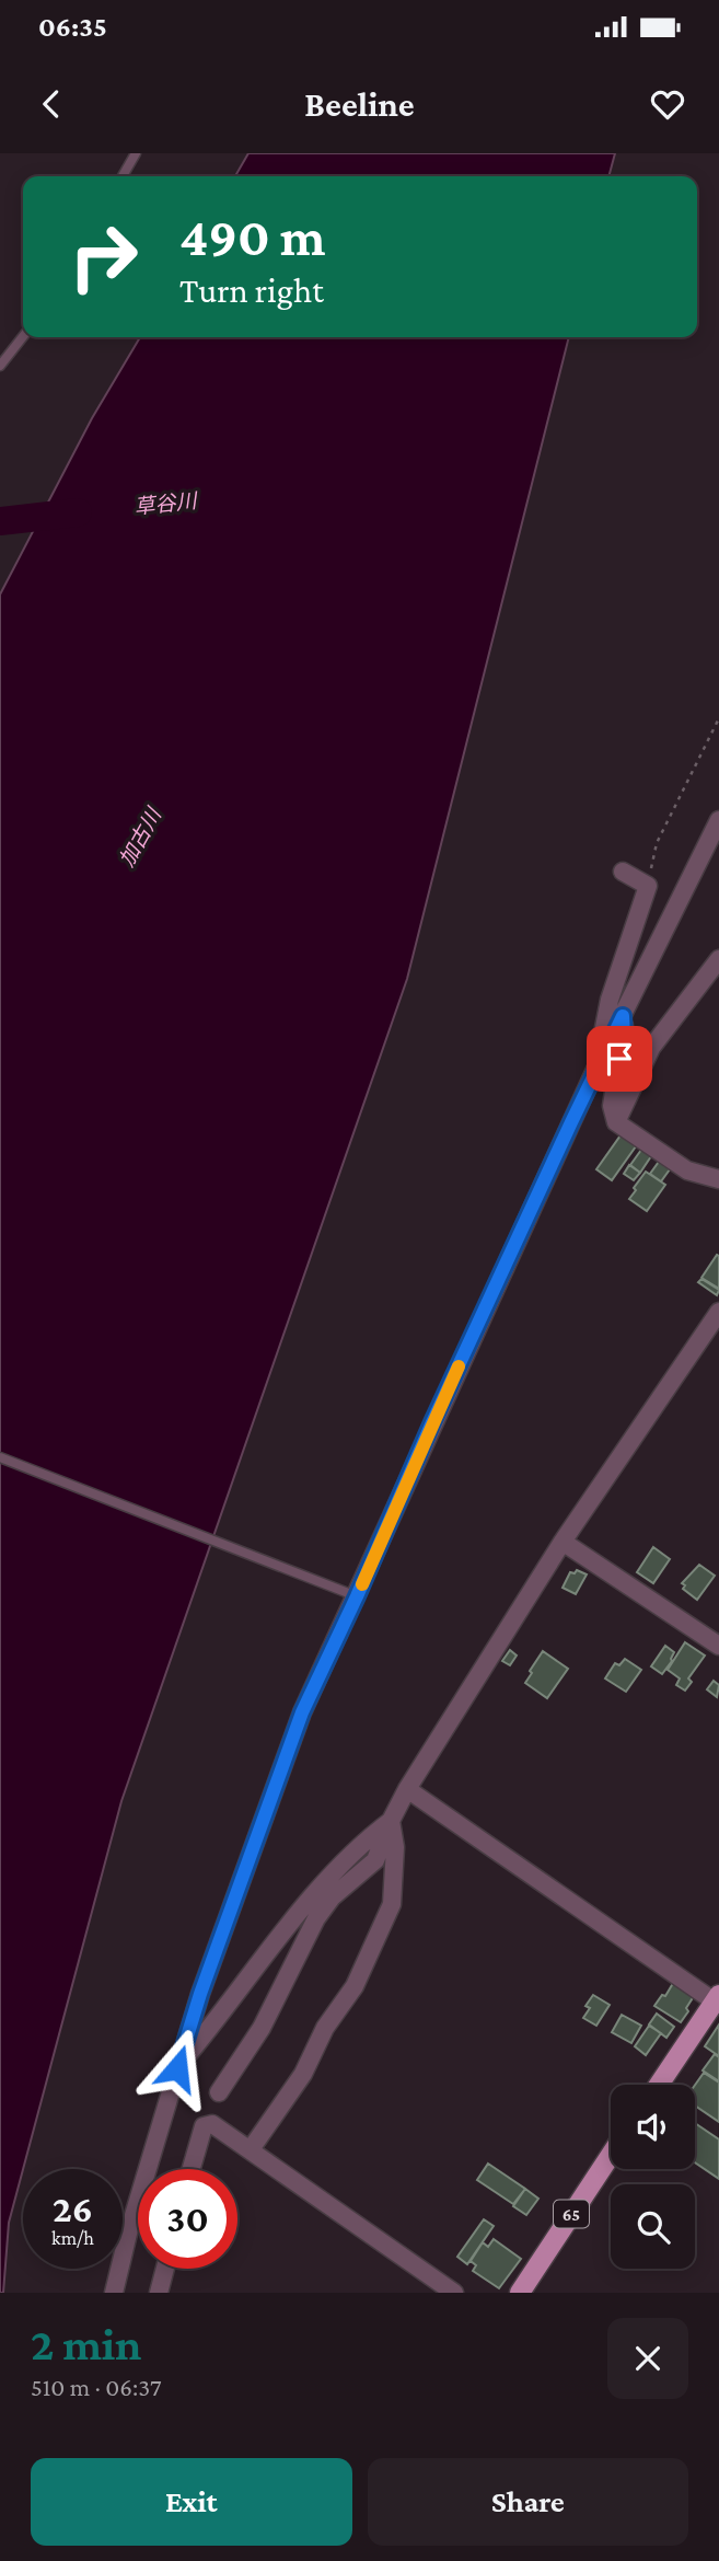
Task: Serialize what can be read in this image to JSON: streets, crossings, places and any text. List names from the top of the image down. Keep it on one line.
{"streets":{"main road":["65"]},"water":["草谷川","加古川"],"page":{"status":"06:35","header":"Beeline","turn":["490 m","Turn right"],"speed":"26 km/h","limit":"30","heading":["2 min","510 m · 06:37"],"buttons":["Exit","Share"]}}
